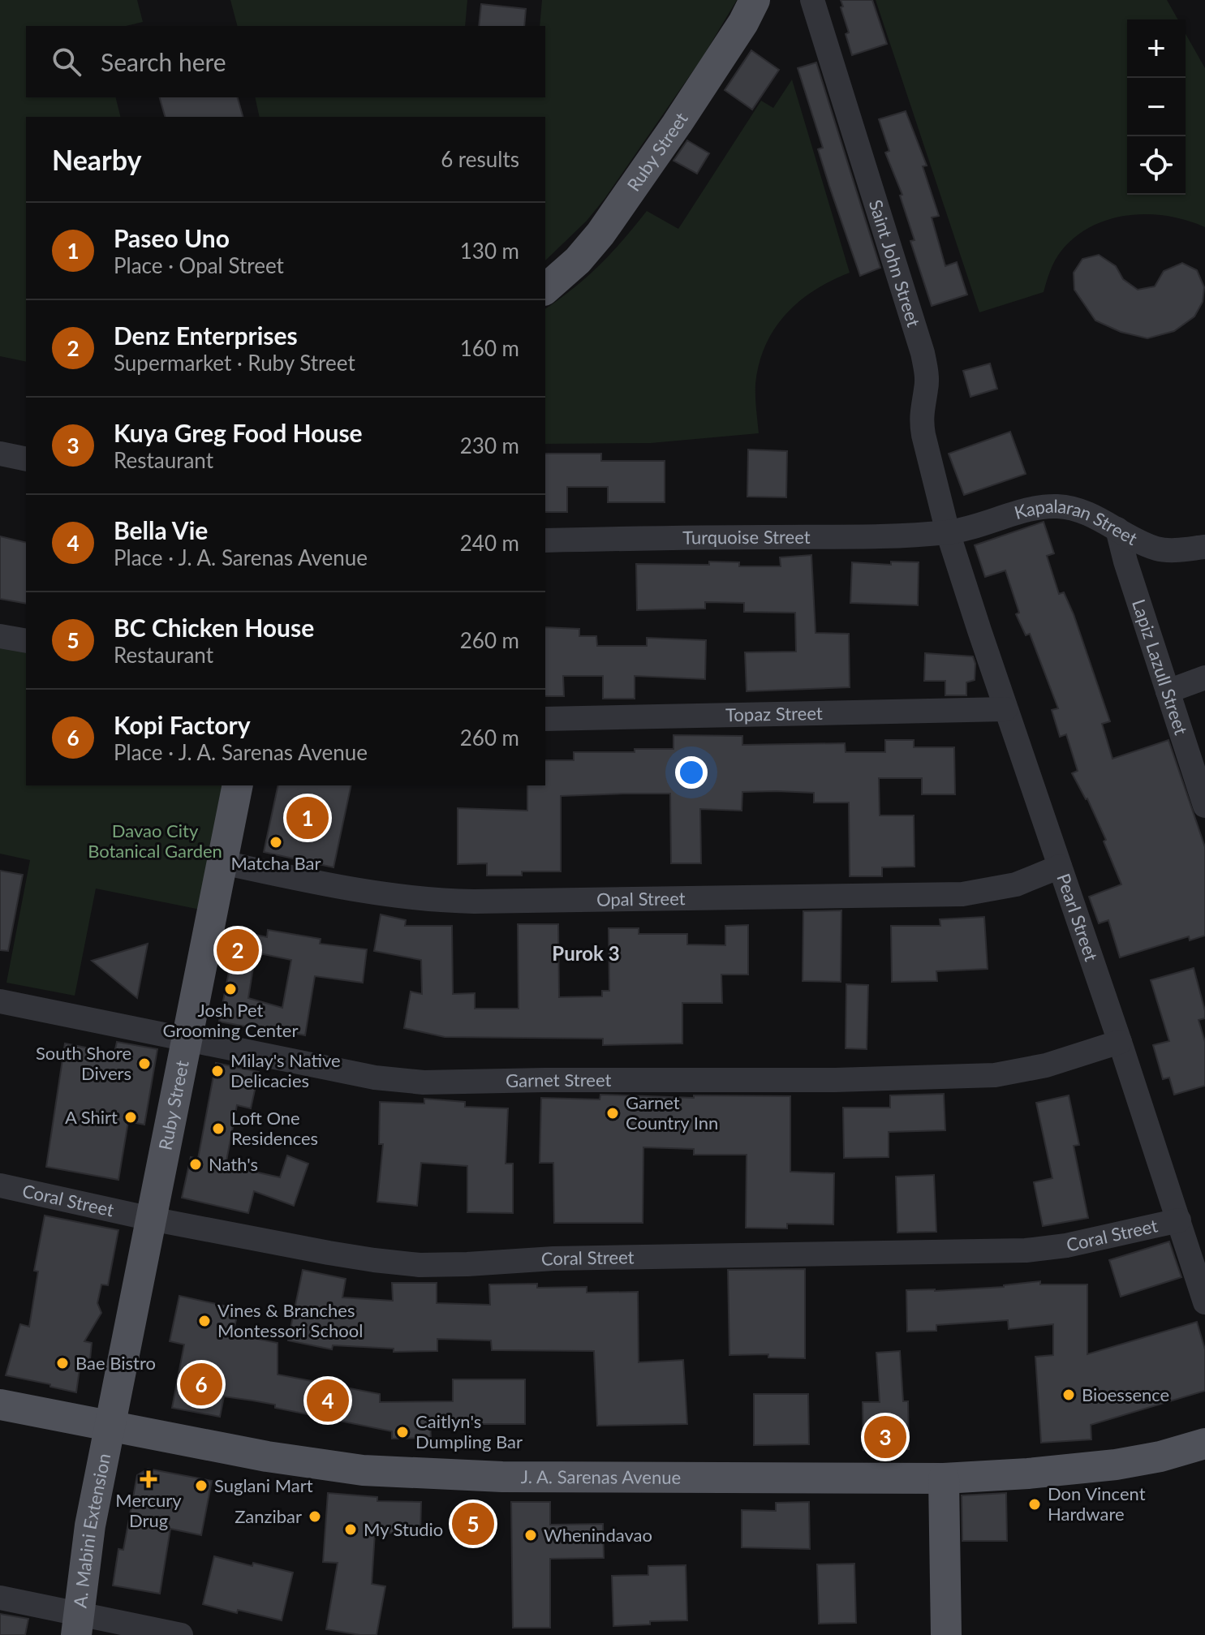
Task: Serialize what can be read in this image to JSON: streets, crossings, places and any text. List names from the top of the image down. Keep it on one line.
{"streets":{"main road":["Ruby Street","J. A. Sarenas Avenue","A. Mabini Extension"],"street":["Saint John Street","Kapalaran Street","Turquoise Street","Lapiz Lazull Street","Topaz Street","Opal Street","Pearl Street","Garnet Street","Coral Street"]},"crossings":[["Ruby Street","Opal Street"],["Ruby Street","Garnet Street"],["Ruby Street","Coral Street"],["Ruby Street","J. A. Sarenas Avenue"],["Ruby Street","A. Mabini Extension"],["Saint John Street","Kapalaran Street"],["Saint John Street","Turquoise Street"],["Saint John Street","Pearl Street"],["Kapalaran Street","Turquoise Street"],["Kapalaran Street","Lapiz Lazull Street"],["Kapalaran Street","Pearl Street"],["Turquoise Street","Pearl Street"],["Topaz Street","Pearl Street"],["Opal Street","Pearl Street"],["Pearl Street","Garnet Street"],["Pearl Street","Coral Street"],["J. A. Sarenas Avenue","A. Mabini Extension"]],"districts":["Purok 3"],"parks":["Davao City Botanical Garden"],"places":{"other":["Matcha Bar","Josh Pet Grooming Center","South Shore Divers","Milay's Native Delicacies","Garnet Country Inn","A Shirt","Loft One Residences","Nath's","Vines & Branches Montessori School","Bae Bistro","Bioessence","Caitlyn's Dumpling Bar","Suglani Mart","Don Vincent Hardware","Zanzibar","My Studio","Whenindavao"],"health":["Mercury Drug"]},"page":{"map_buttons":["+","−"],"search":"Search here","heading":["Nearby","6 results"],"list":[{"mark":"1","name":"Paseo Uno","note":"Place · Opal Street","value":"130 m"},{"mark":"2","name":"Denz Enterprises","note":"Supermarket · Ruby Street","value":"160 m"},{"mark":"3","name":"Kuya Greg Food House","note":"Restaurant","value":"230 m"},{"mark":"4","name":"Bella Vie","note":"Place · J. A. Sarenas Avenue","value":"240 m"},{"mark":"5","name":"BC Chicken House","note":"Restaurant","value":"260 m"},{"mark":"6","name":"Kopi Factory","note":"Place · J. A. Sarenas Avenue","value":"260 m"}],"pins":["1","2","6","4","3","5"]}}
